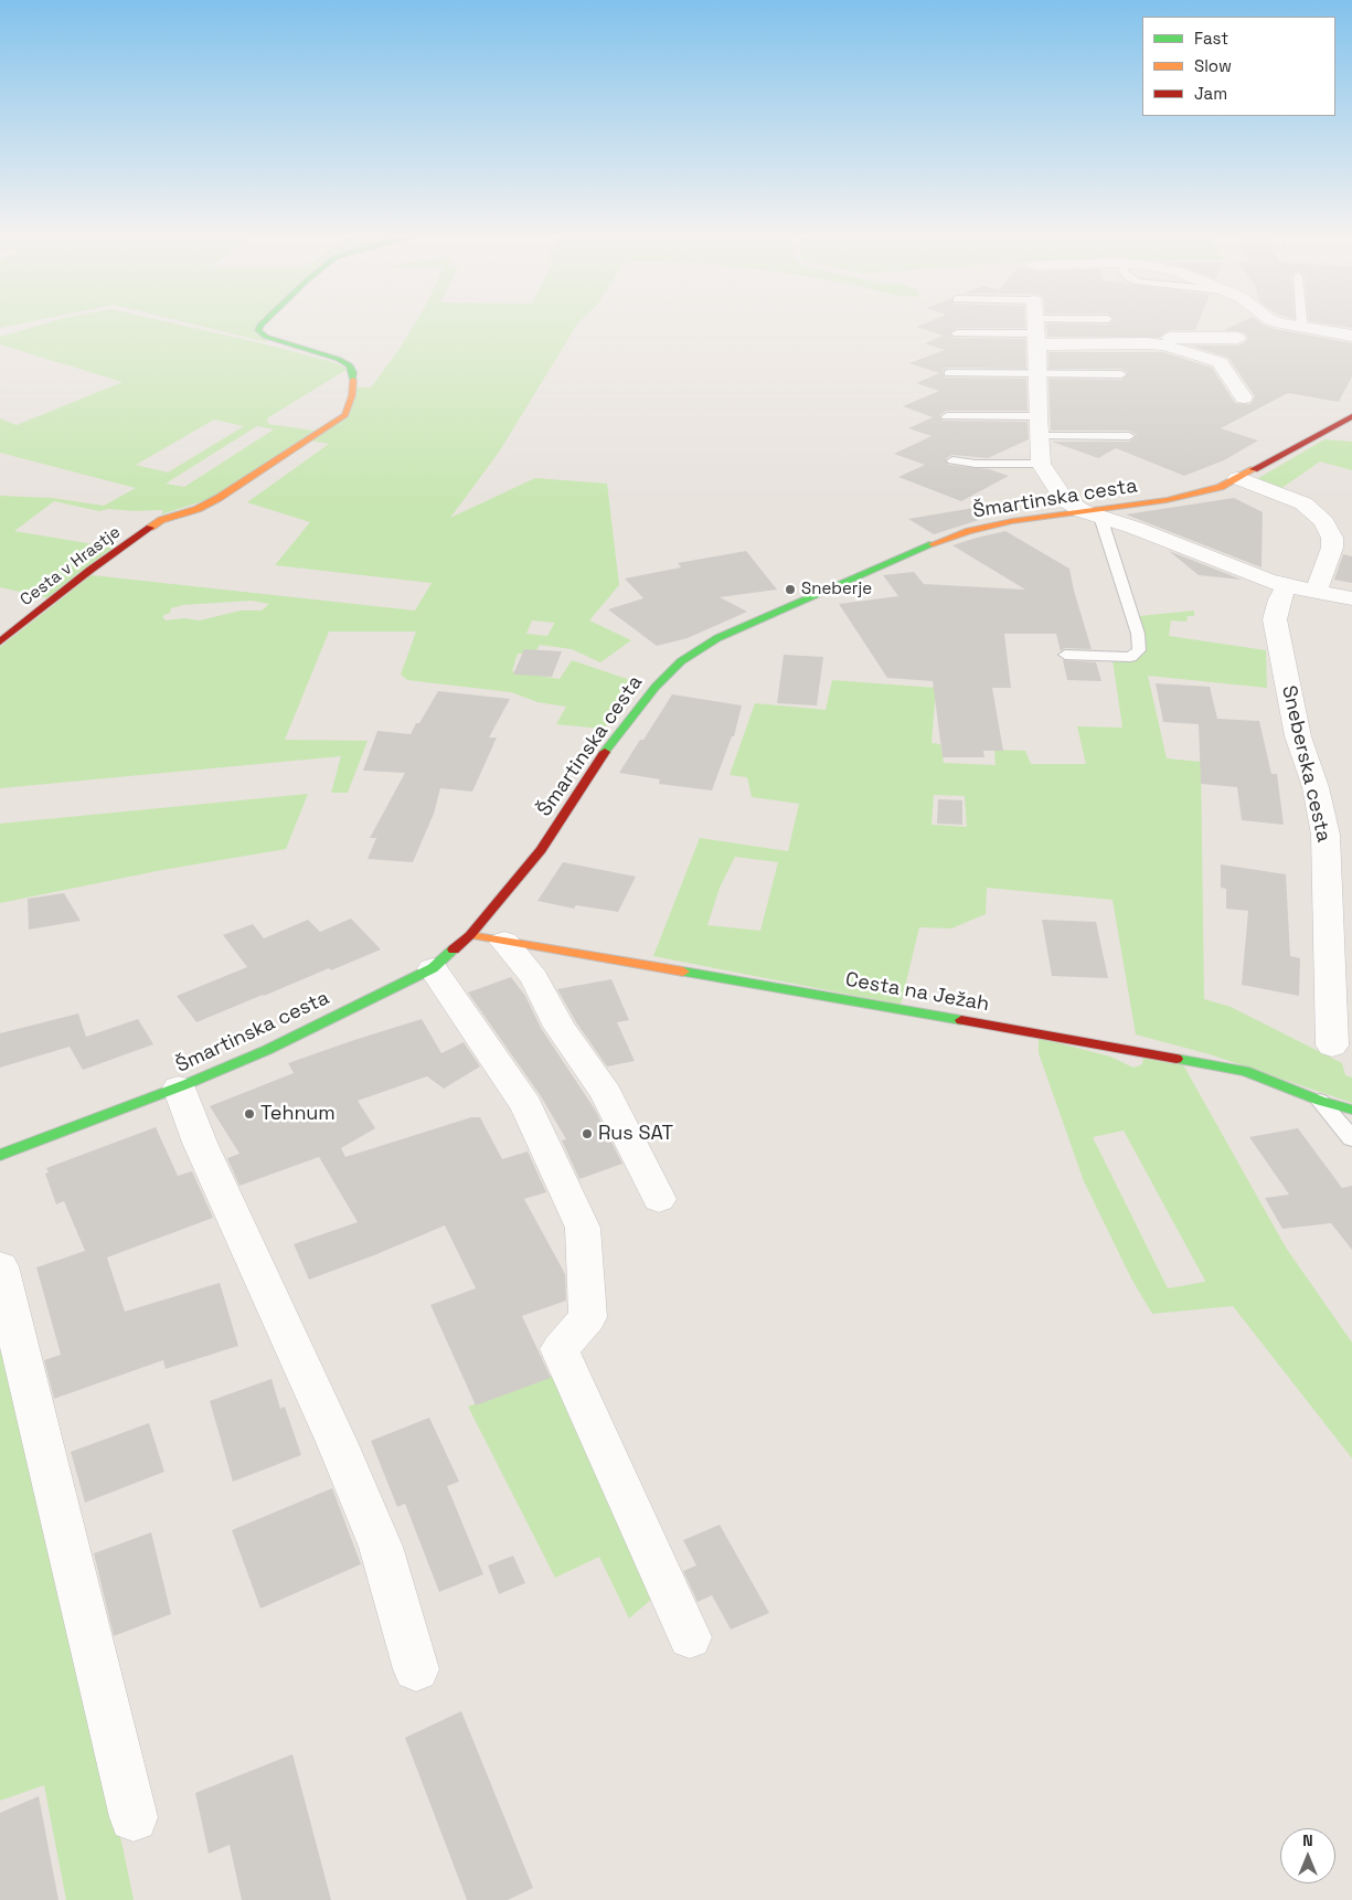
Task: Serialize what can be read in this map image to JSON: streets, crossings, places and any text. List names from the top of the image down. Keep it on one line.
{"streets":{"street":["Šmartinska cesta","Cesta v Hrastje","Sneberska cesta","Cesta na Ježah"]},"crossings":[["Šmartinska cesta","Cesta na Ježah"]],"places":["Sneberje","Tehnum","Rus SAT"],"legend":["Fast","Slow","Jam"],"north":"top"}
